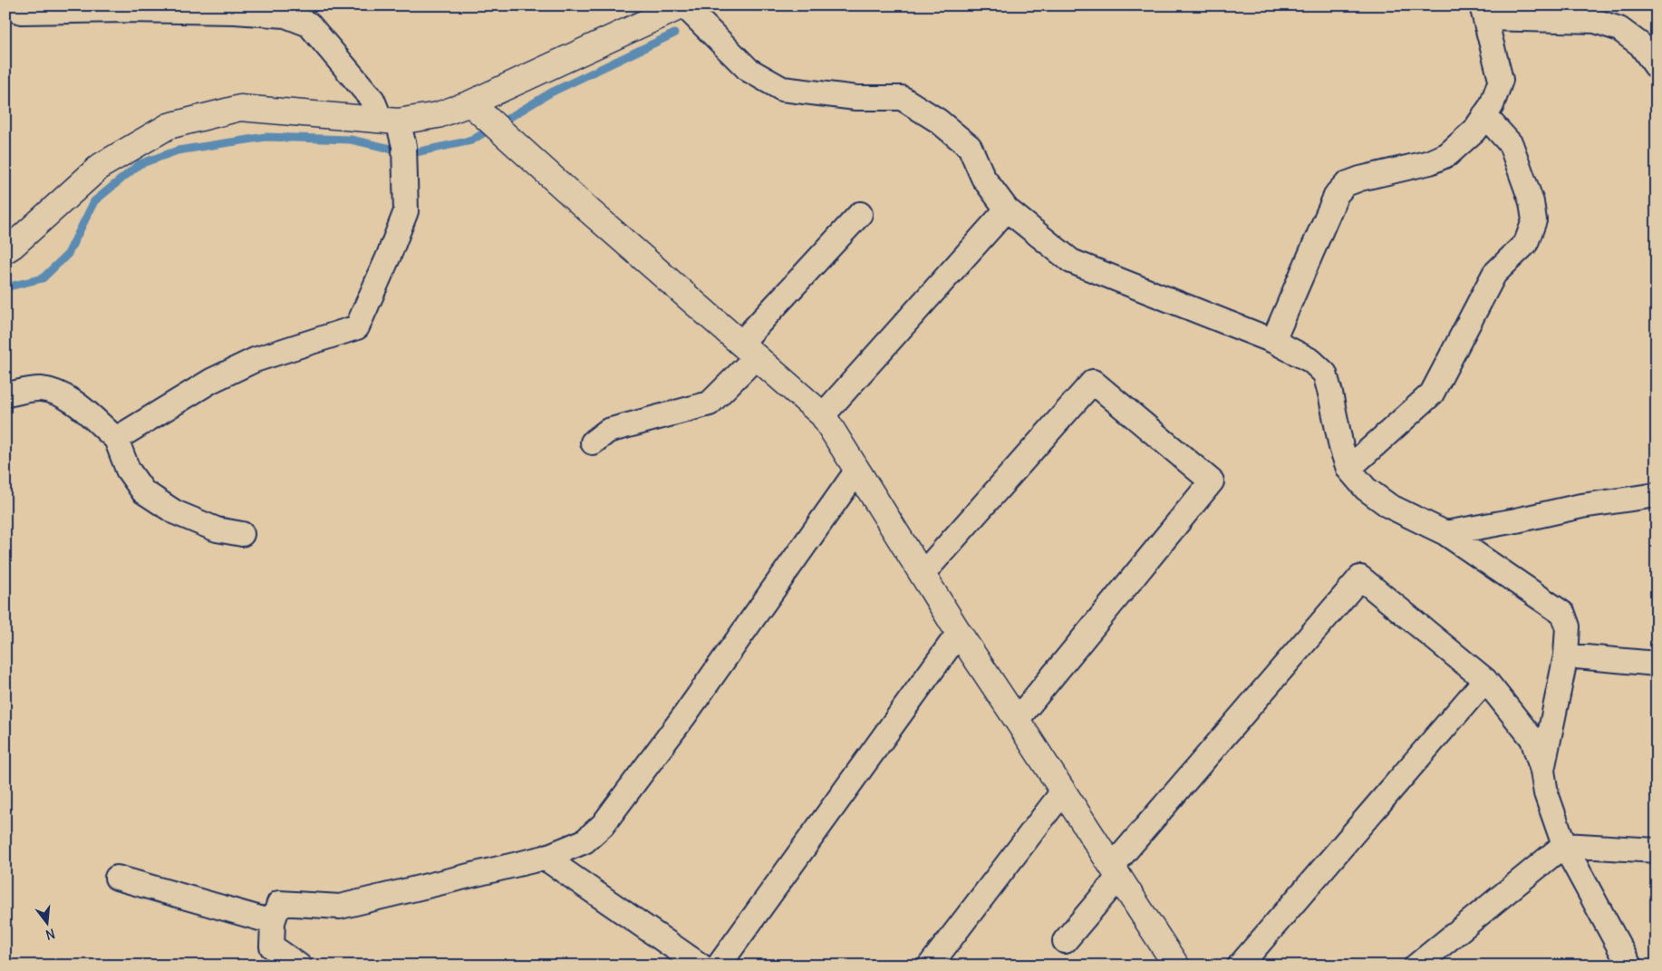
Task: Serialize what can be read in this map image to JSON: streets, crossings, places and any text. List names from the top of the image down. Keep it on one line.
{"north":"bottom"}
